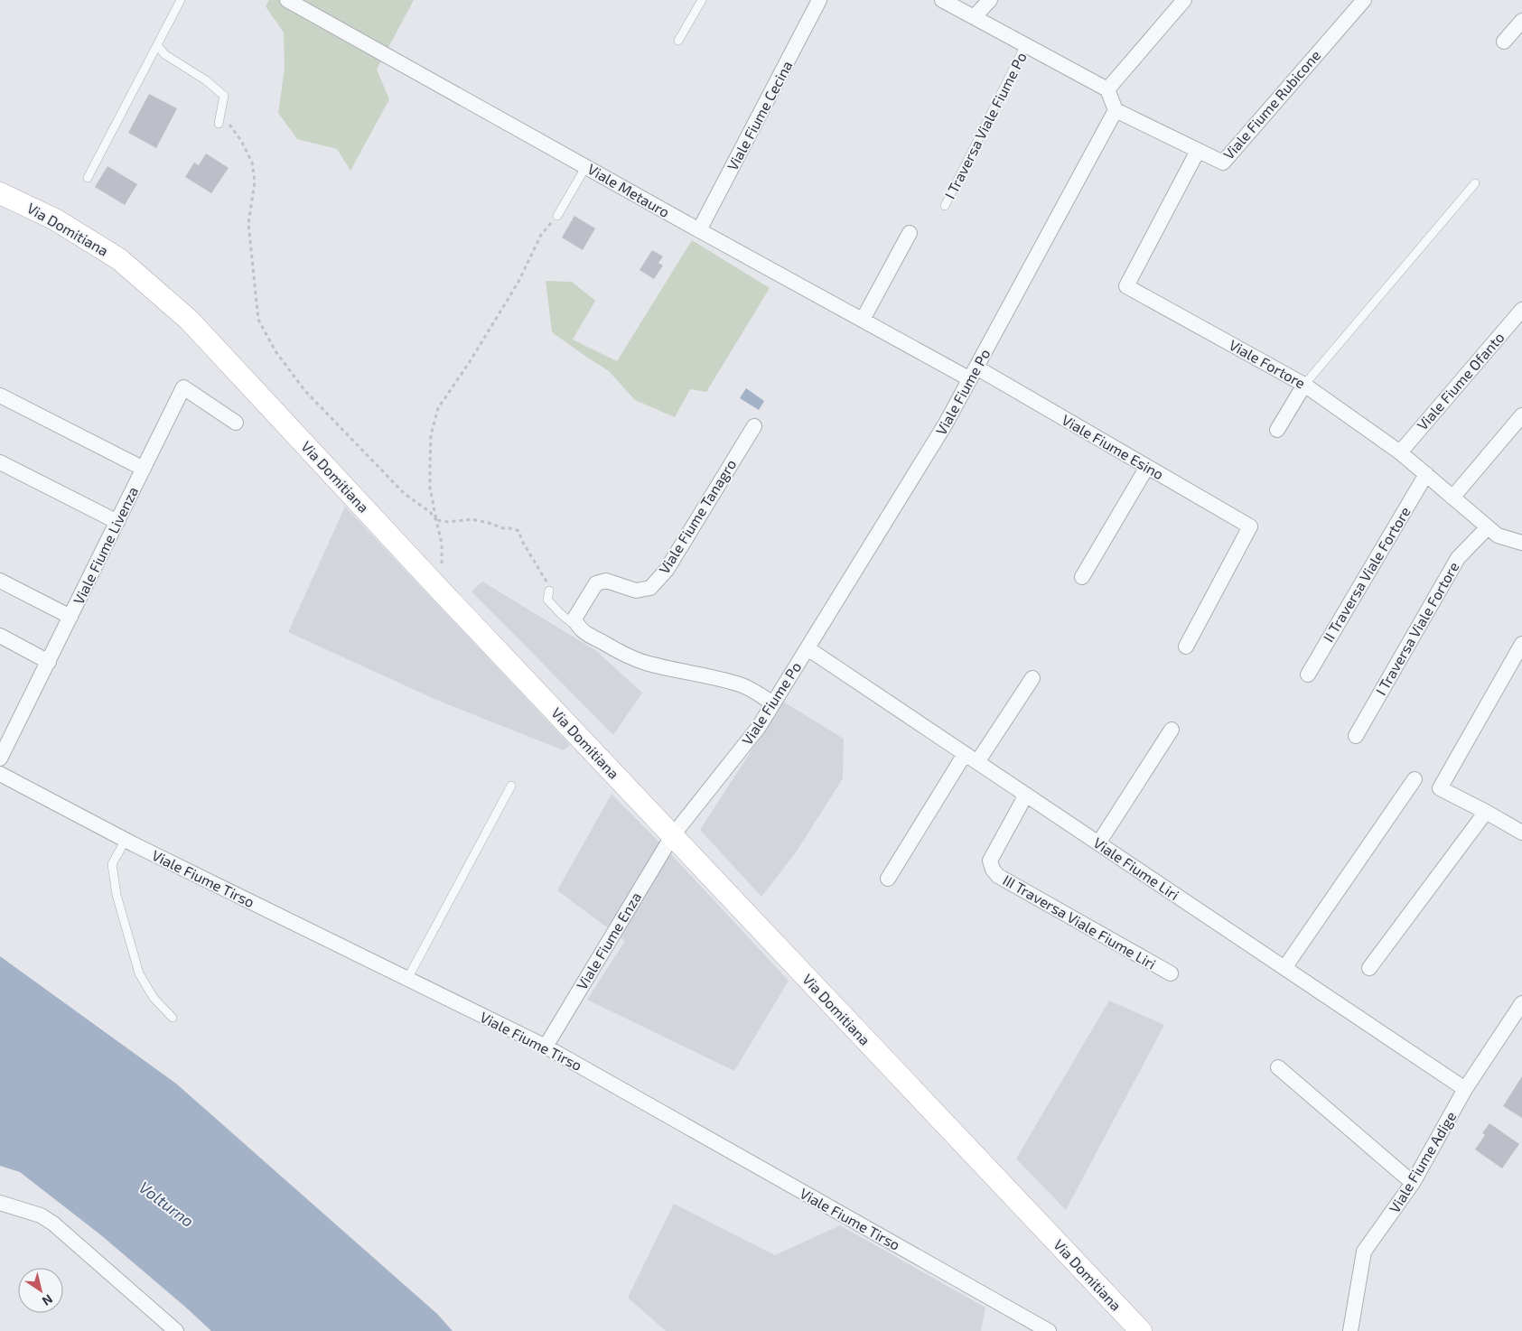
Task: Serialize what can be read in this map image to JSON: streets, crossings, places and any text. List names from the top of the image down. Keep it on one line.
{"streets":{"street":["Viale Fiume Rubicone","Viale Fiume Cecina","Viale Metauro","Via Domitiana","Viale Fortore","Viale Fiume Ofanto","Viale Fiume Po","Viale Fiume Esino","Viale Fiume Tanagro","Viale Fiume Livenza","II Traversa Viale Fortore","I Traversa Viale Fortore","Viale Fiume Liri","Viale Fiume Tirso","III Traversa Viale Fiume Liri","Viale Fiume Enza","Viale Fiume Adige"],"lane":["I Traversa Viale Fiume Po"]},"crossings":[["Viale Fiume Rubicone","Viale Fortore"],["Viale Fiume Rubicone","Viale Fiume Po"],["Viale Fiume Cecina","Viale Metauro"],["Viale Metauro","Viale Fiume Po"],["Viale Metauro","Viale Fiume Esino"],["Via Domitiana","Viale Fiume Po"],["Via Domitiana","Viale Fiume Enza"],["Viale Fortore","Viale Fiume Ofanto"],["Viale Fortore","II Traversa Viale Fortore"],["Viale Fortore","I Traversa Viale Fortore"],["Viale Fiume Po","Viale Fiume Esino"],["Viale Fiume Po","Viale Fiume Liri"],["Viale Fiume Po","Viale Fiume Enza"],["Viale Fiume Liri","III Traversa Viale Fiume Liri"],["Viale Fiume Liri","Viale Fiume Adige"],["Viale Fiume Tirso","Viale Fiume Enza"]],"water":["Volturno"],"north":"bottom right"}
